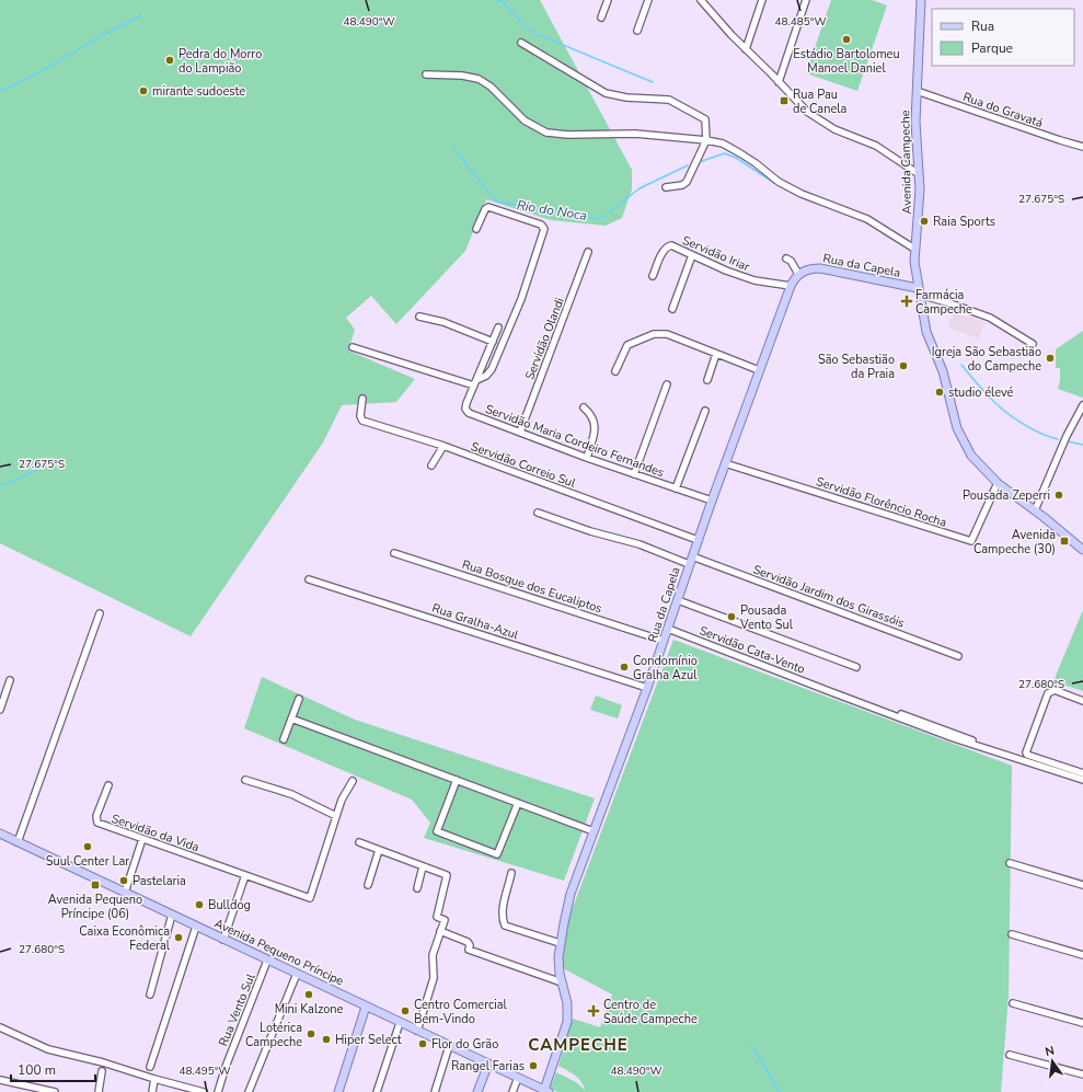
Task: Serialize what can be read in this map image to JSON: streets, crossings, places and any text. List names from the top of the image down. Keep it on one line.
{"streets":{"main road":["Avenida Campeche","Rua da Capela","Avenida Pequeno Príncipe"],"street":["Rua do Gravatá","Servidão Iriar","Servidão Olandi","Servidão Maria Cordeiro Fernandes","Servidão Correio Sul","Servidão Florêncio Rocha","Rua Bosque dos Eucaliptos","Servidão Jardim dos Girassóis","Rua Gralha-Azul","Servidão Cata-Vento","Servidão da Vida","Rua Vento Sul"]},"crossings":[["Rua do Gravatá","Avenida Campeche"],["Avenida Campeche","Rua da Capela"],["Avenida Campeche","Servidão Florêncio Rocha"],["Servidão Iriar","Rua da Capela"],["Rua da Capela","Servidão Maria Cordeiro Fernandes"],["Rua da Capela","Servidão Correio Sul"],["Rua da Capela","Servidão Florêncio Rocha"],["Rua da Capela","Rua Bosque dos Eucaliptos"],["Rua da Capela","Servidão Jardim dos Girassóis"],["Rua da Capela","Rua Gralha-Azul"],["Rua da Capela","Servidão Cata-Vento"],["Rua da Capela","Avenida Pequeno Príncipe"],["Servidão Olandi","Servidão Maria Cordeiro Fernandes"],["Avenida Pequeno Príncipe","Rua Vento Sul"]],"districts":["CAMPECHE"],"water":["Rio do Noca"],"places":{"other":["Estádio Bartolomeu Manoel Daniel","Pedra do Morro do Lampião","mirante sudoeste","Raia Sports","Igreja São Sebastião do Campeche","São Sebastião da Praia","studio élevé","Pousada Zeperri","Pousada Vento Sul","Condomínio Gralha Azul","Suul Center Lar","Pastelaria","Bulldog","Caixa Econômica Federal","Mini Kalzone","Centro Comercial Bem-Vindo","Lotérica Campeche","Hiper Select","Flor do Grão","Rangel Farias"],"transit":["Rua Pau de Canela","Avenida Campeche (30)","Avenida Pequeno Príncipe (06)"],"health":["Farmácia Campeche","Centro de Saúde Campeche"]},"legend":["Rua","Parque"],"scale_bar":"100 m","north":"top","coordinates":["48.490°W","48.485°W","27.675°S","27.680°S","48.495°W"]}
